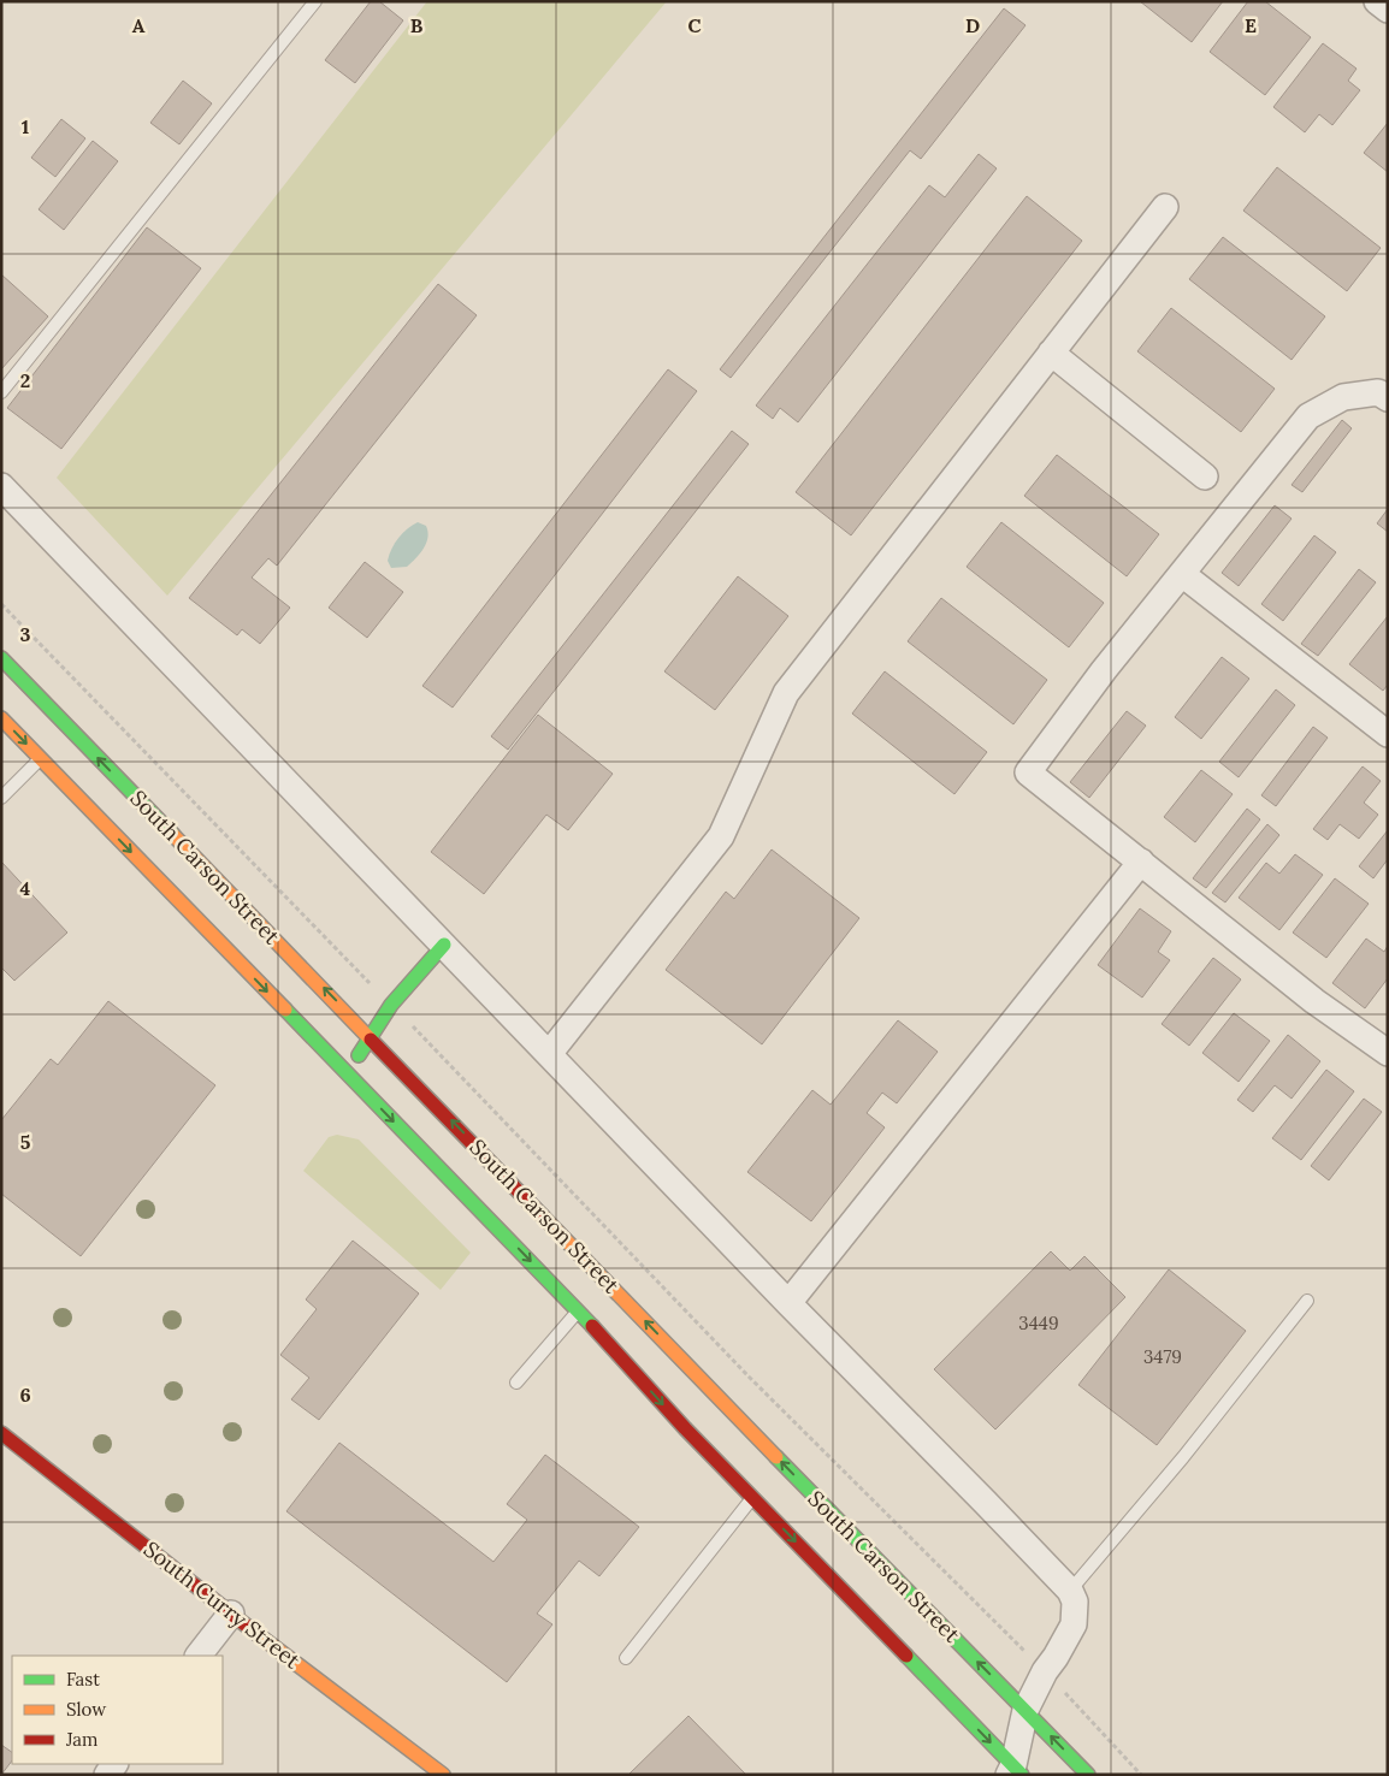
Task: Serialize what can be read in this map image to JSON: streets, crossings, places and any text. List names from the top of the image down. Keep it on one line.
{"streets":{"main road":["South Carson Street","South Curry Street"]},"house_numbers":["3449","3479"],"legend":["Fast","Slow","Jam"],"grid":{"columns":["A","B","C","D","E"],"rows":["1","2","3","4","5","6"]}}
